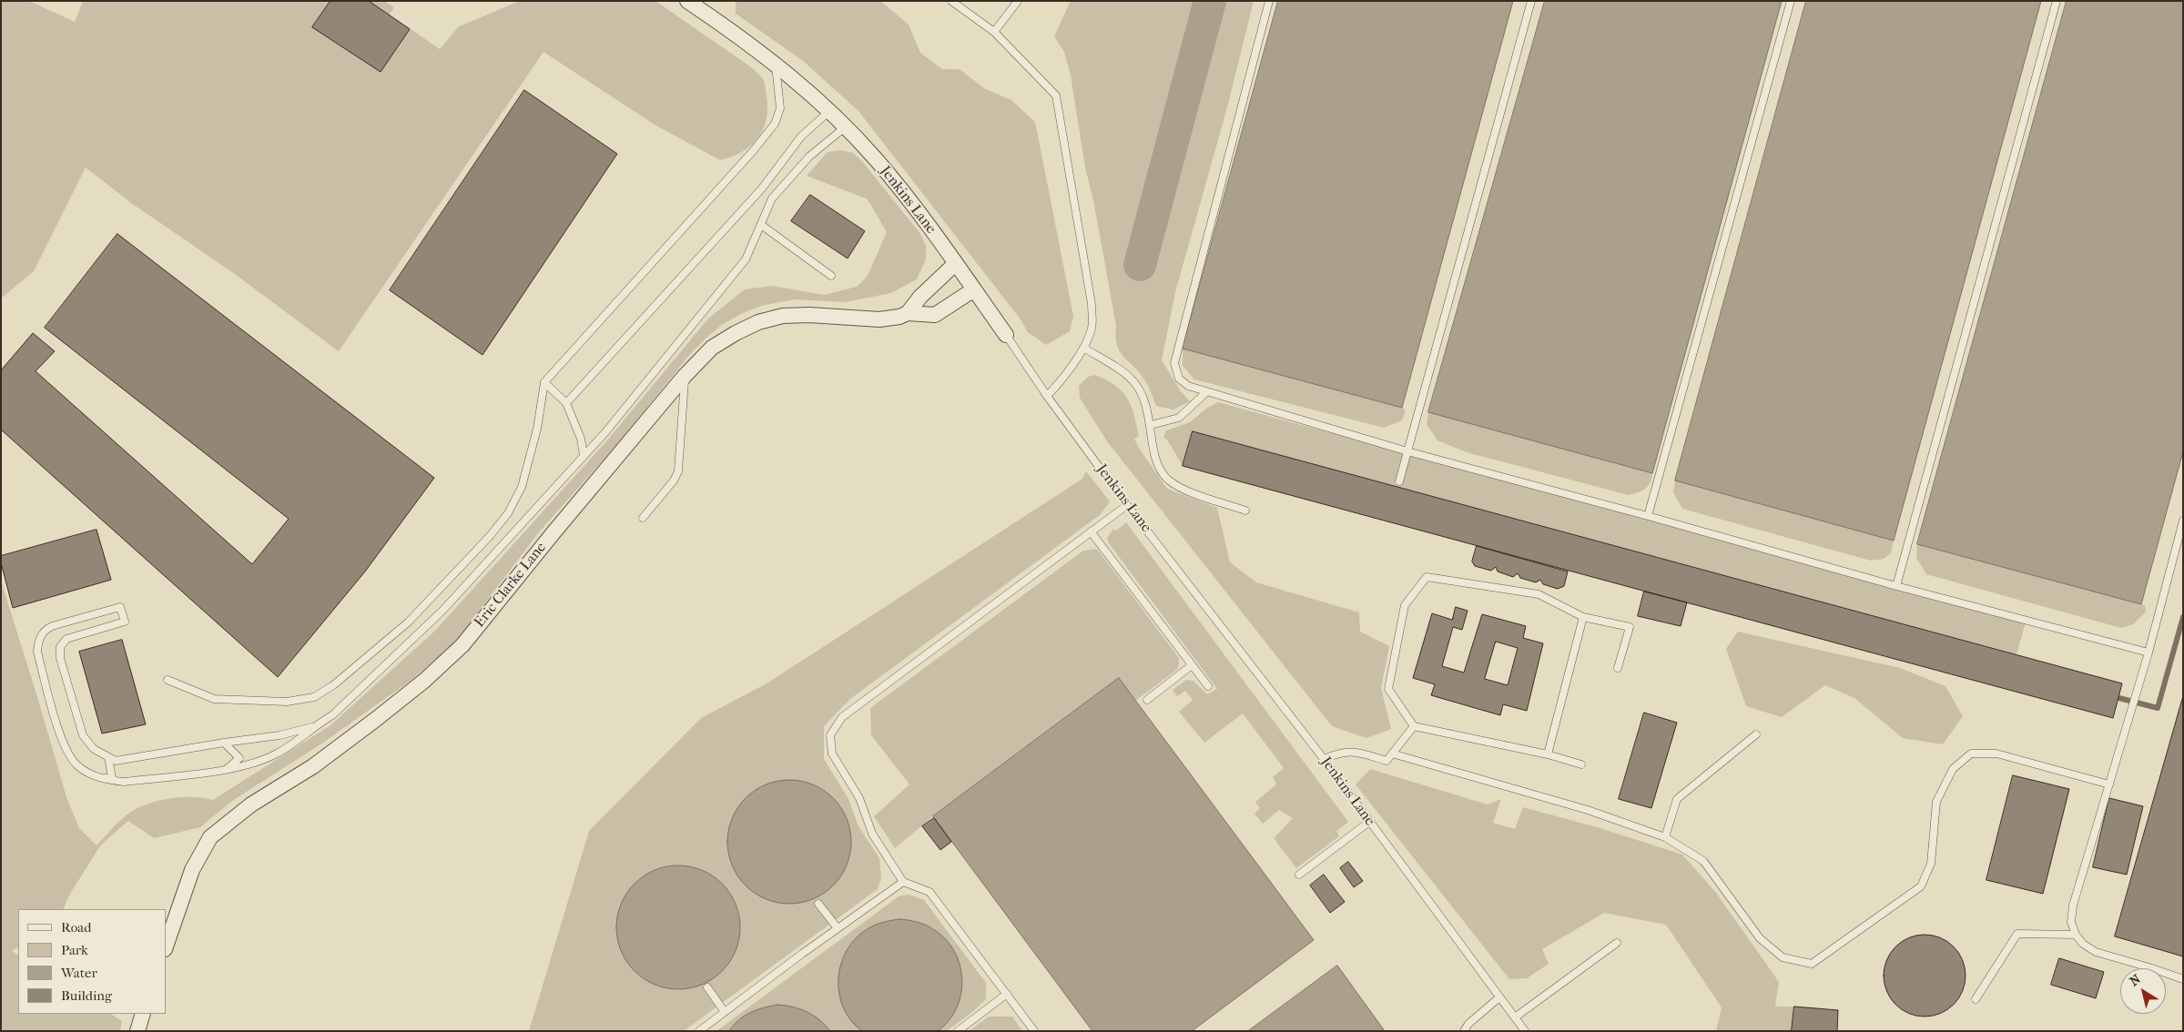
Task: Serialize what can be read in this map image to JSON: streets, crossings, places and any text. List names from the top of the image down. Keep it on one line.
{"streets":{"street":["Jenkins Lane","Eric Clarke Lane"]},"crossings":[["Jenkins Lane","Eric Clarke Lane"]],"legend":["Road","Park","Water","Building"],"north":"top left"}
